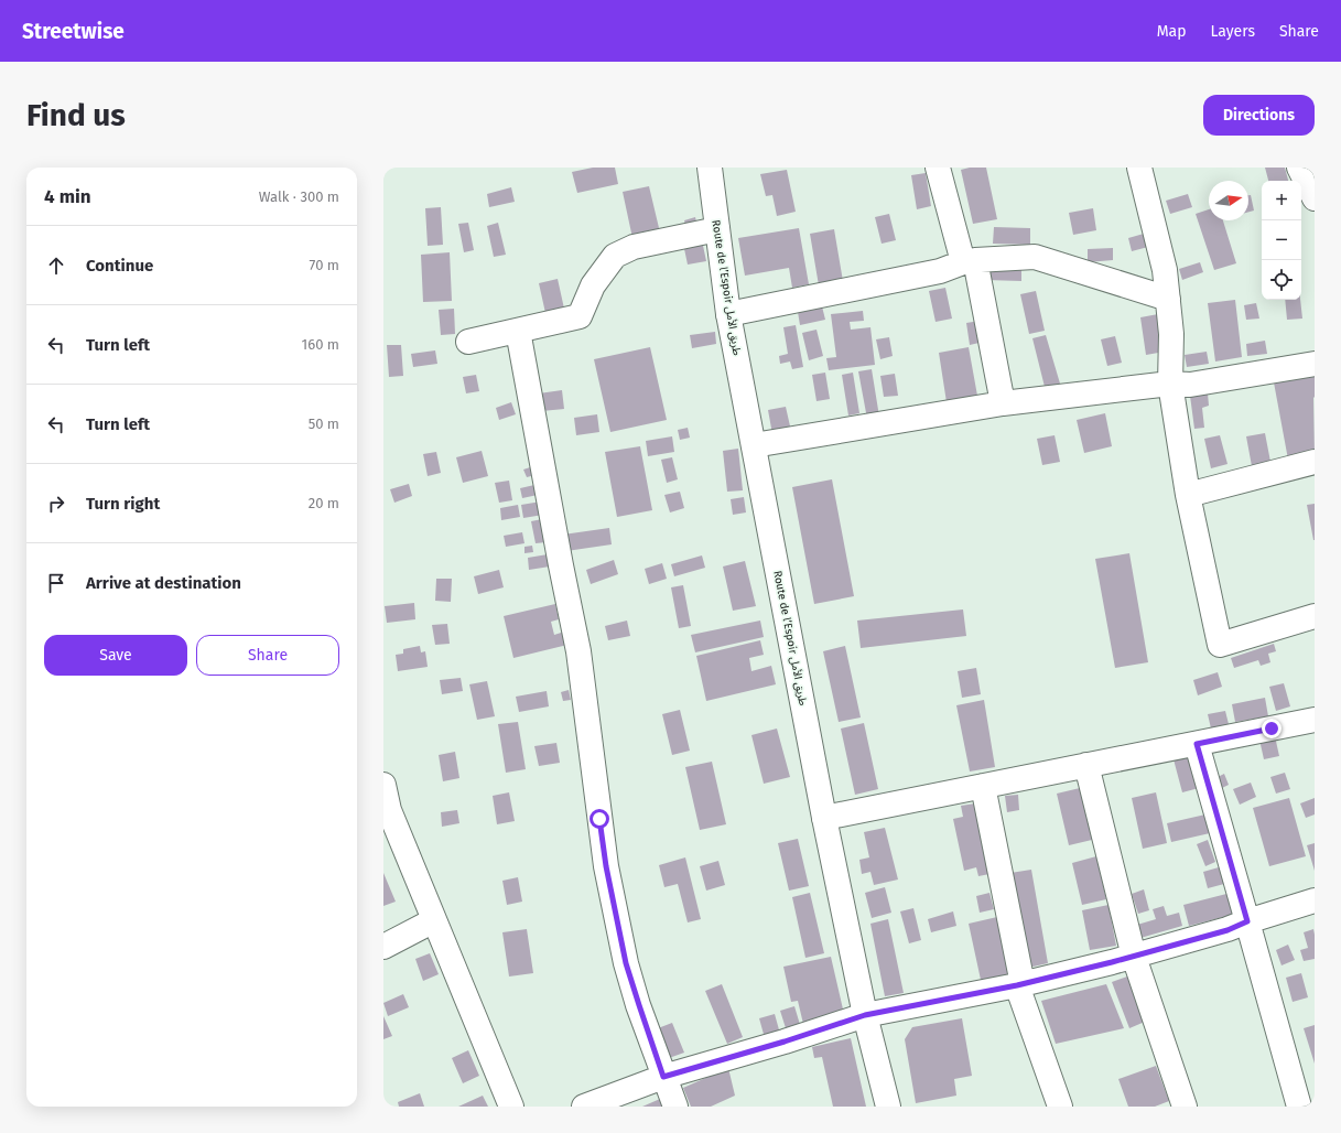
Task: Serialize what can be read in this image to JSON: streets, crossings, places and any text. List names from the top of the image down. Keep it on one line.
{"streets":{"main road":["Route de l’Espoir طريق الأمل"]},"north":"right","page":{"header":"Streetwise","nav":["Map","Layers","Share"],"buttons":["Directions",["Save","Share"]],"title":"Find us","heading":["4 min","Walk · 300 m"],"map_buttons":["+","−"],"list":[["Continue","70 m"],["Turn left","160 m"],["Turn left","50 m"],["Turn right","20 m"],"Arrive at destination"]}}
